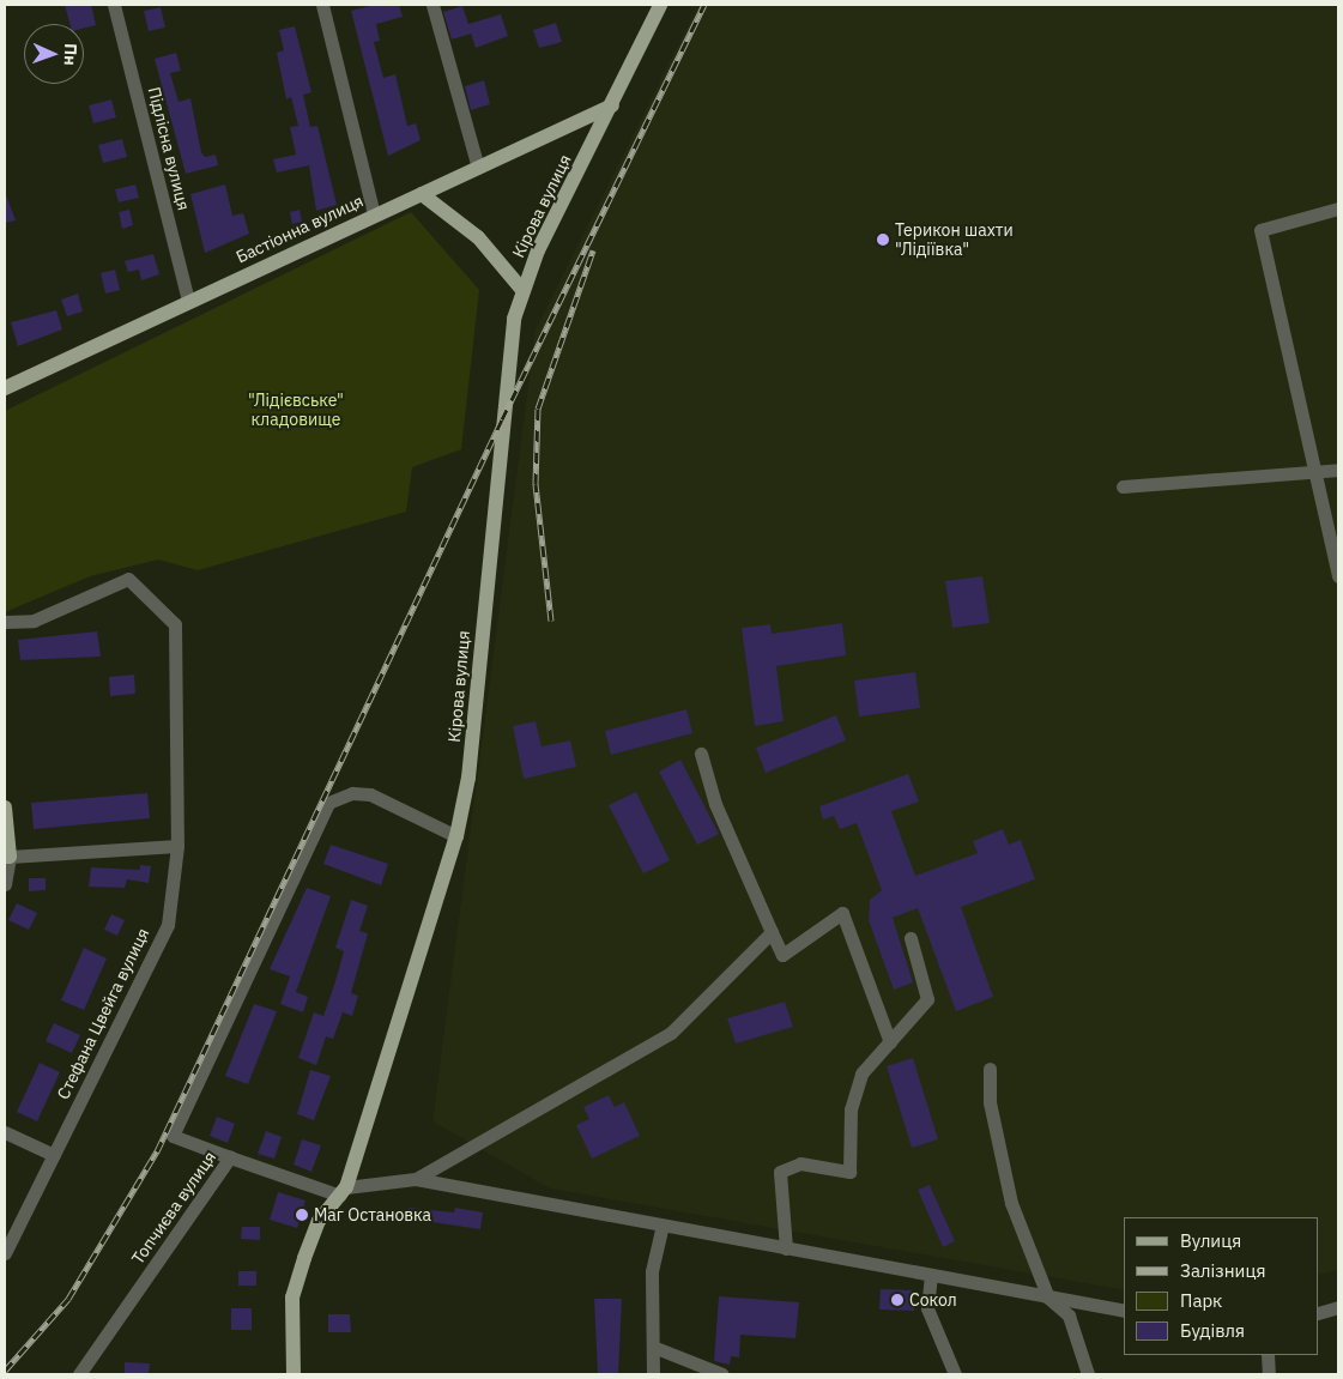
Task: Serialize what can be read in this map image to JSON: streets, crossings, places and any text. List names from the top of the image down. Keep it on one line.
{"streets":{"main road":["Кірова вулиця","Бастіонна вулиця"],"street":["Підлісна вулиця","Стефана Цвейга вулиця","Топчиєва вулиця"]},"crossings":[["Підлісна вулиця","Бастіонна вулиця"],["Кірова вулиця","Бастіонна вулиця"],["Кірова вулиця","Топчиєва вулиця"]],"parks":["\"Лідієвське\" кладовище"],"places":["Терикон шахти \"Лідіївка\"","Маг Остановка","Сокол"],"legend":["Вулиця","Залізниця","Парк","Будівля"],"north":"right"}
